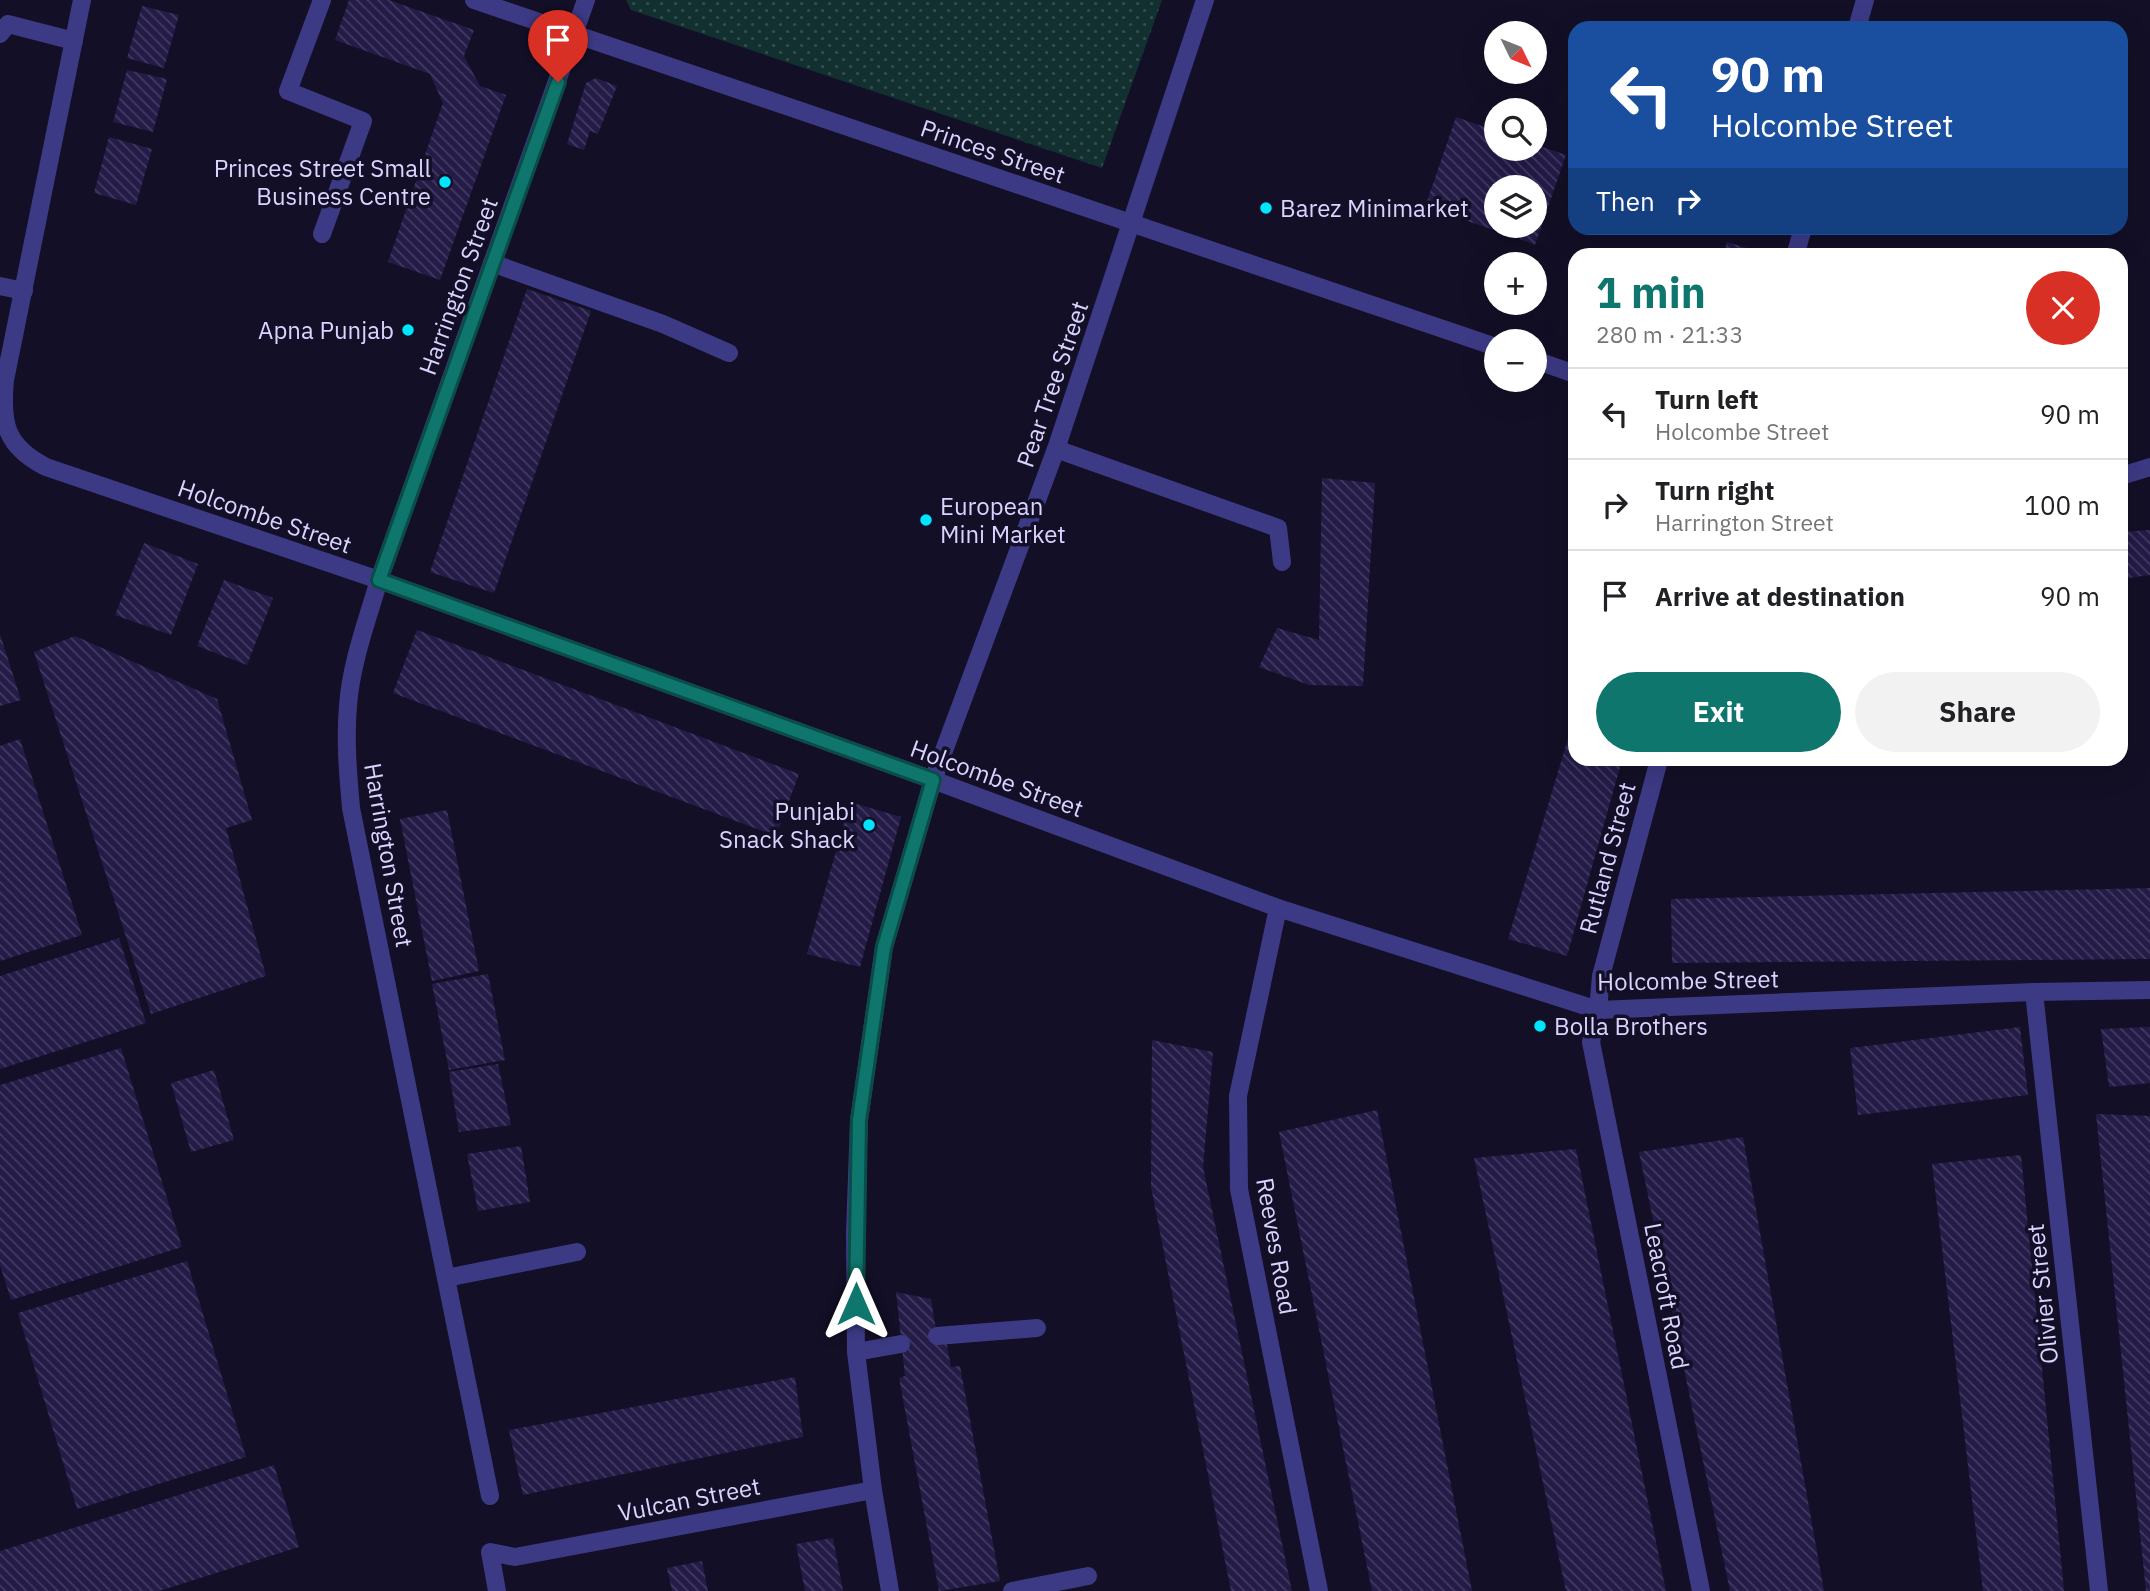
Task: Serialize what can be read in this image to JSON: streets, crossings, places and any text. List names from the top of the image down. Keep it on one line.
{"streets":{"street":["Princes Street","Harrington Street","Pear Tree Street","Holcombe Street","Rutland Street","Reeves Road","Olivier Street","Leacroft Road","Vulcan Street"]},"crossings":[["Princes Street","Harrington Street"],["Princes Street","Pear Tree Street"],["Harrington Street","Holcombe Street"],["Pear Tree Street","Holcombe Street"],["Pear Tree Street","Vulcan Street"],["Holcombe Street","Rutland Street"],["Holcombe Street","Reeves Road"],["Holcombe Street","Olivier Street"],["Holcombe Street","Leacroft Road"],["Rutland Street","Leacroft Road"]],"places":["Princes Street Small Business Centre","Barez Minimarket","Apna Punjab","European Mini Market","Punjabi Snack Shack","Bolla Brothers"],"north":"bottom right","page":{"map_buttons":["+","−"],"turn":["90 m","Holcombe Street"],"then":"Then","heading":["1 min","280 m · 21:33"],"list":[{"name":"Turn left","note":"Holcombe Street","value":"90 m"},{"name":"Turn right","note":"Harrington Street","value":"100 m"},{"name":"Arrive at destination","value":"90 m"}],"buttons":["Exit","Share"]}}
